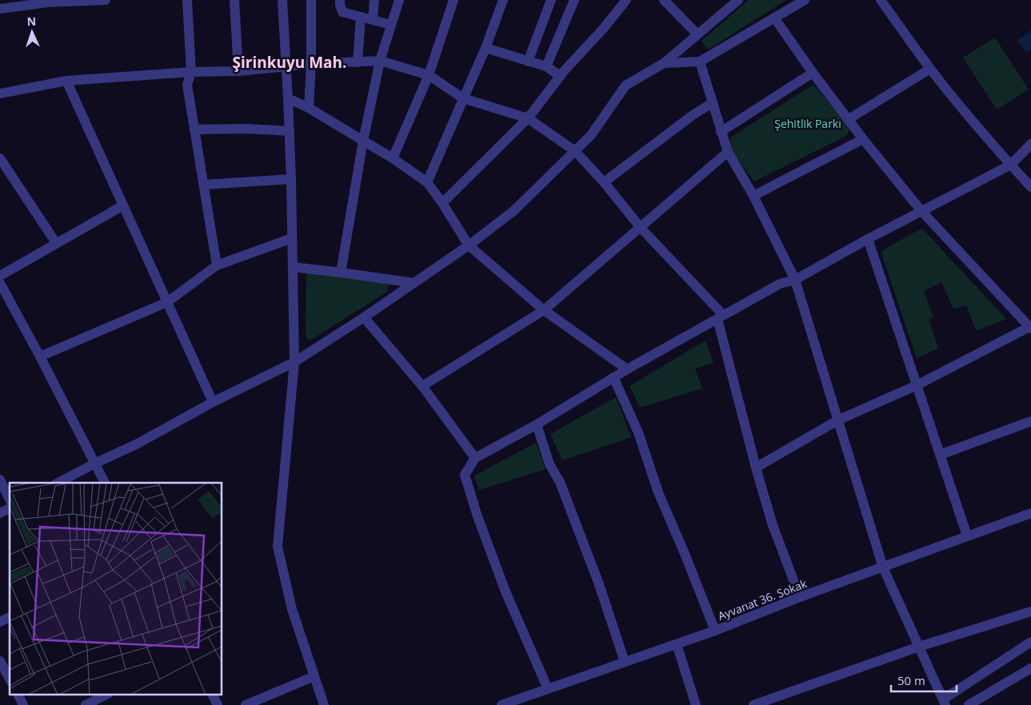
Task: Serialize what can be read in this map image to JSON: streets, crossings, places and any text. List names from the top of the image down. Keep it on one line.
{"streets":{"street":["Ayvanat 36. Sokak"]},"districts":["Şirinkuyu Mah."],"parks":["Şehitlik Parkı"],"scale_bar":"50 m","north":"top"}
